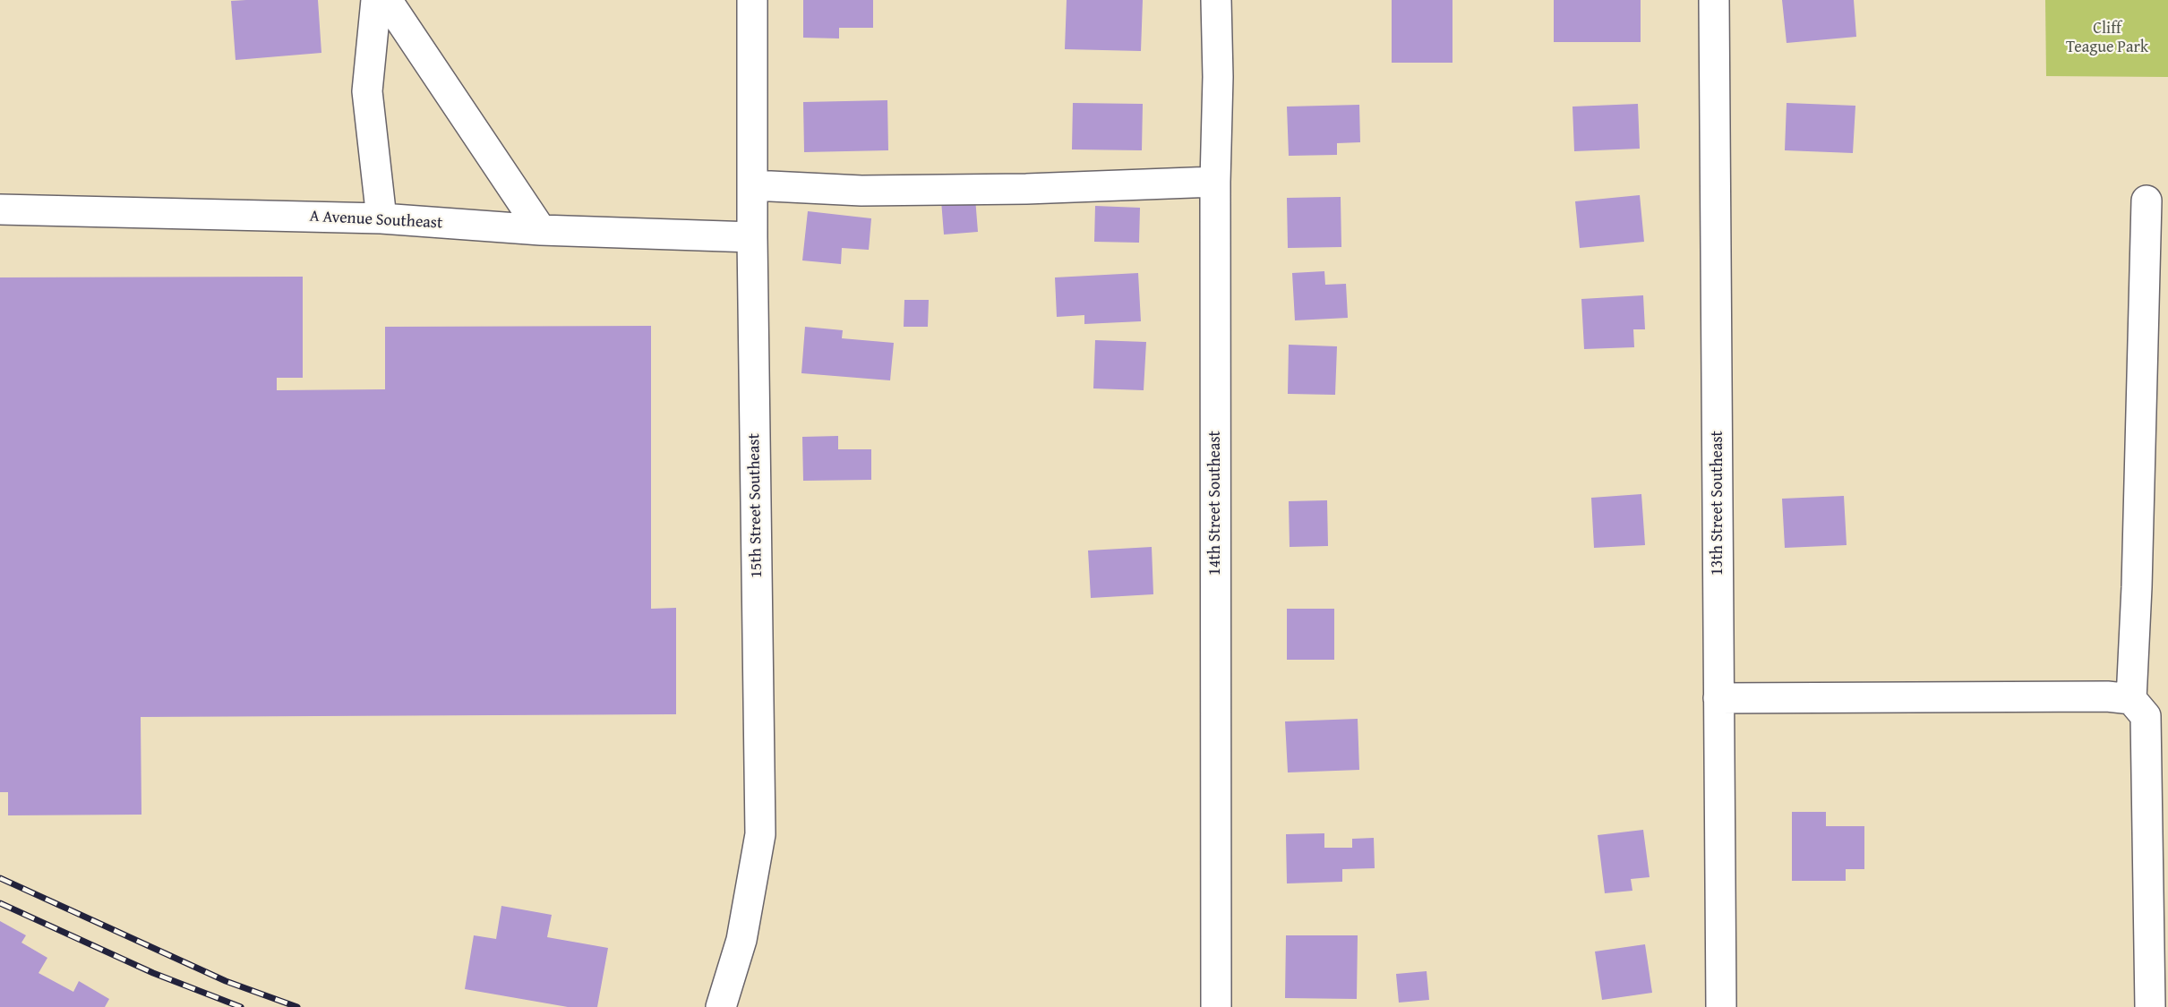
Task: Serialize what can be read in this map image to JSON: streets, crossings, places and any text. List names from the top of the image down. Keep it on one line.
{"streets":{"street":["A Avenue Southeast","14th Street Southeast","13th Street Southeast","15th Street Southeast"]},"crossings":[["A Avenue Southeast","15th Street Southeast"]],"parks":["Cliff Teague Park"]}
